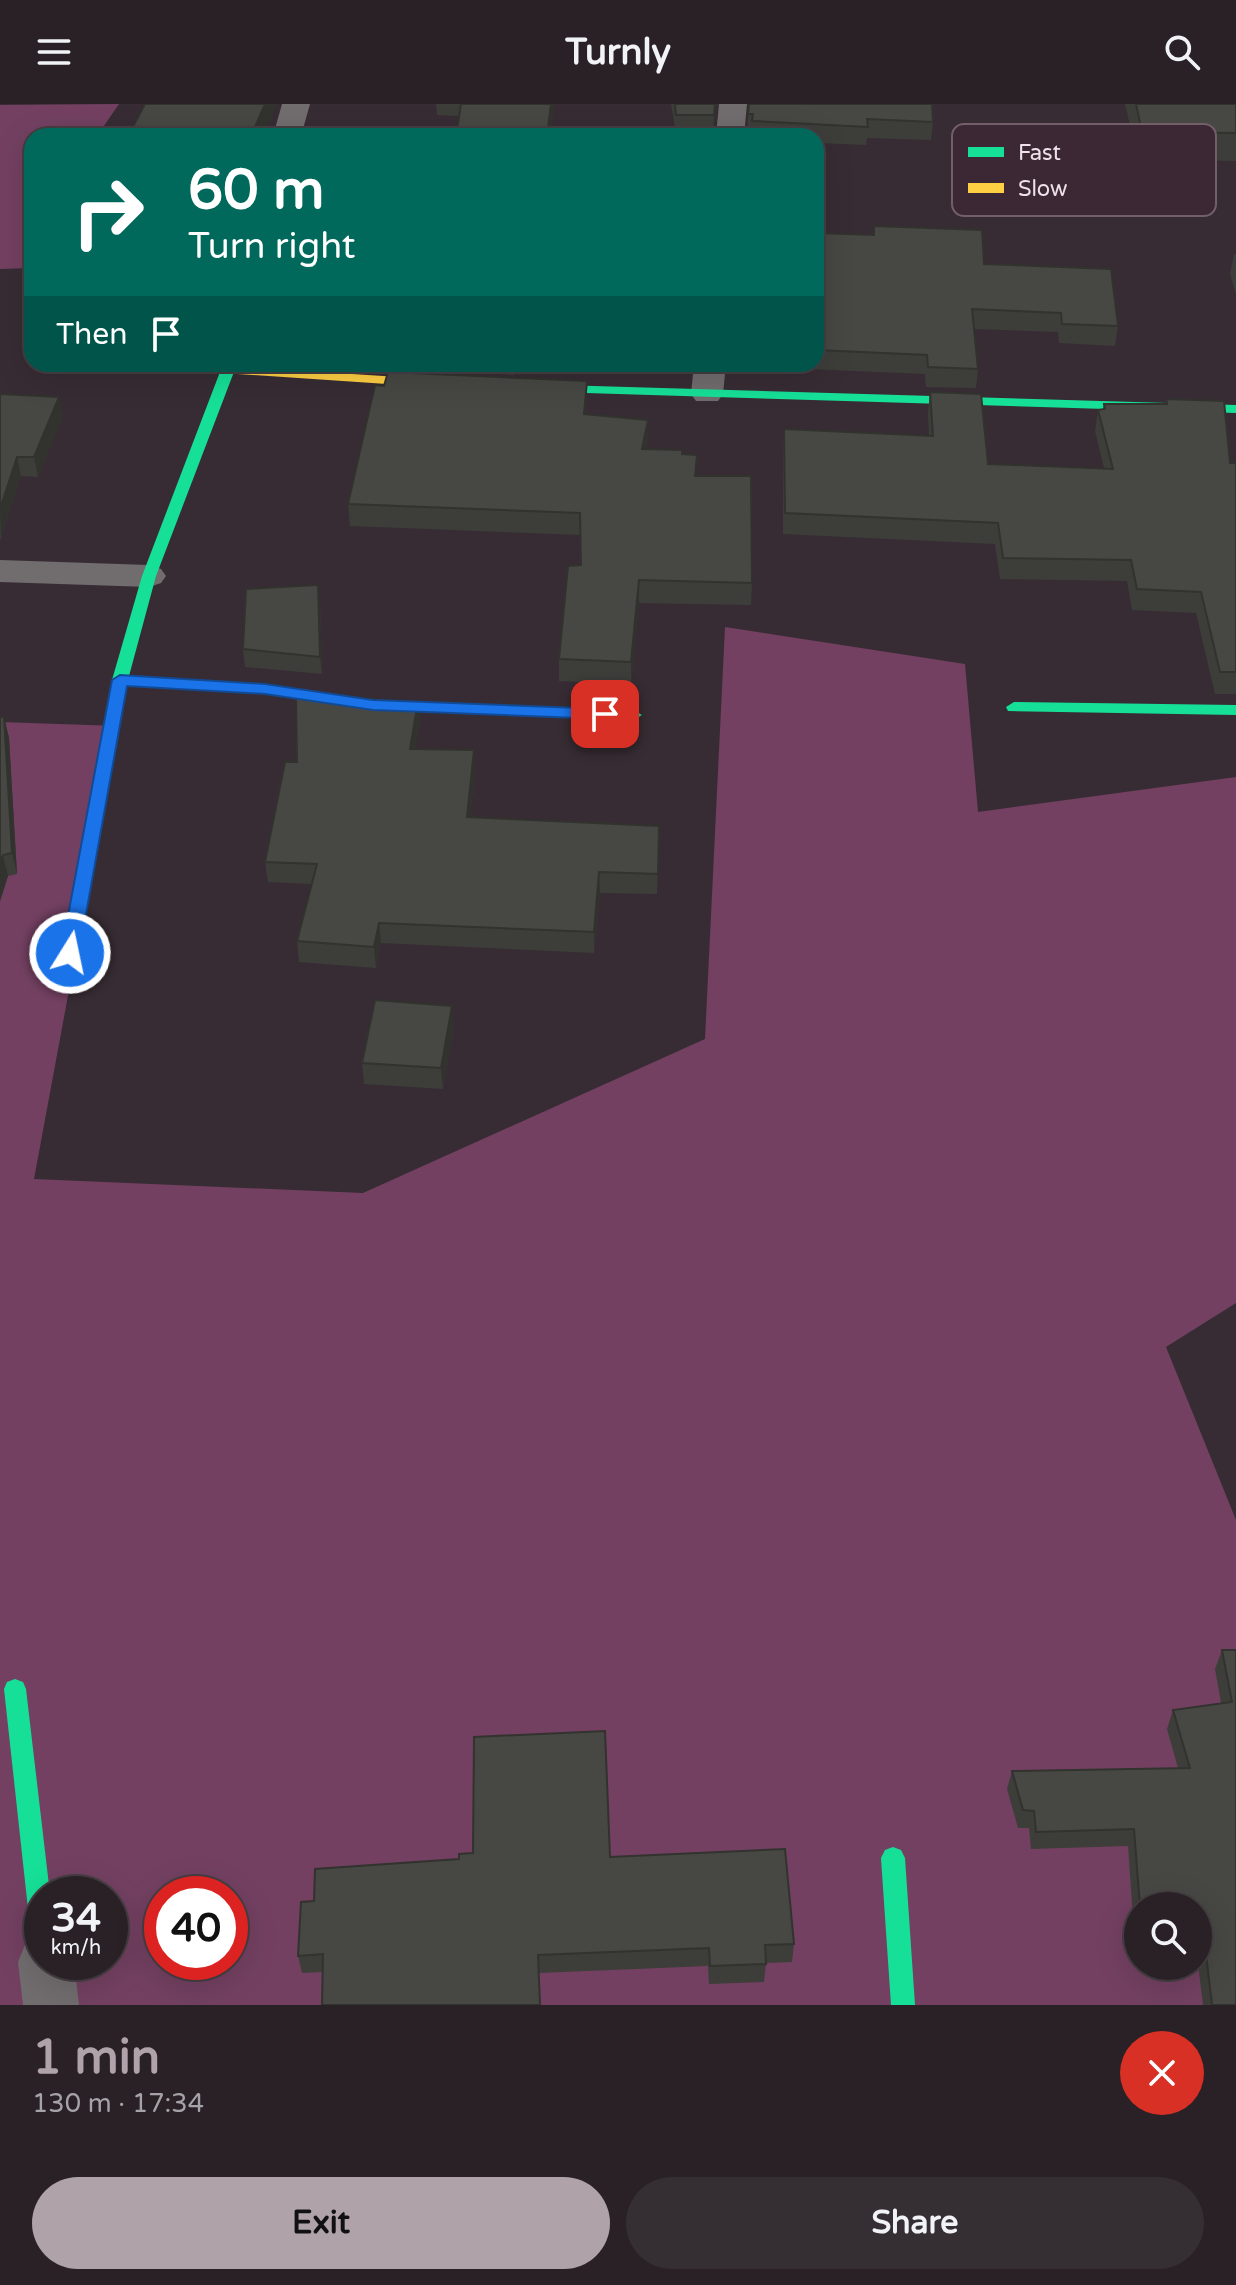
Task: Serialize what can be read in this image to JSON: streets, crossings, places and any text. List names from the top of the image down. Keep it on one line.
{"legend":["Fast","Slow"],"page":{"header":"Turnly","turn":["60 m","Turn right"],"then":"Then","speed":"34 km/h","limit":"40","heading":["1 min","130 m · 17:34"],"buttons":["Exit","Share"]}}
